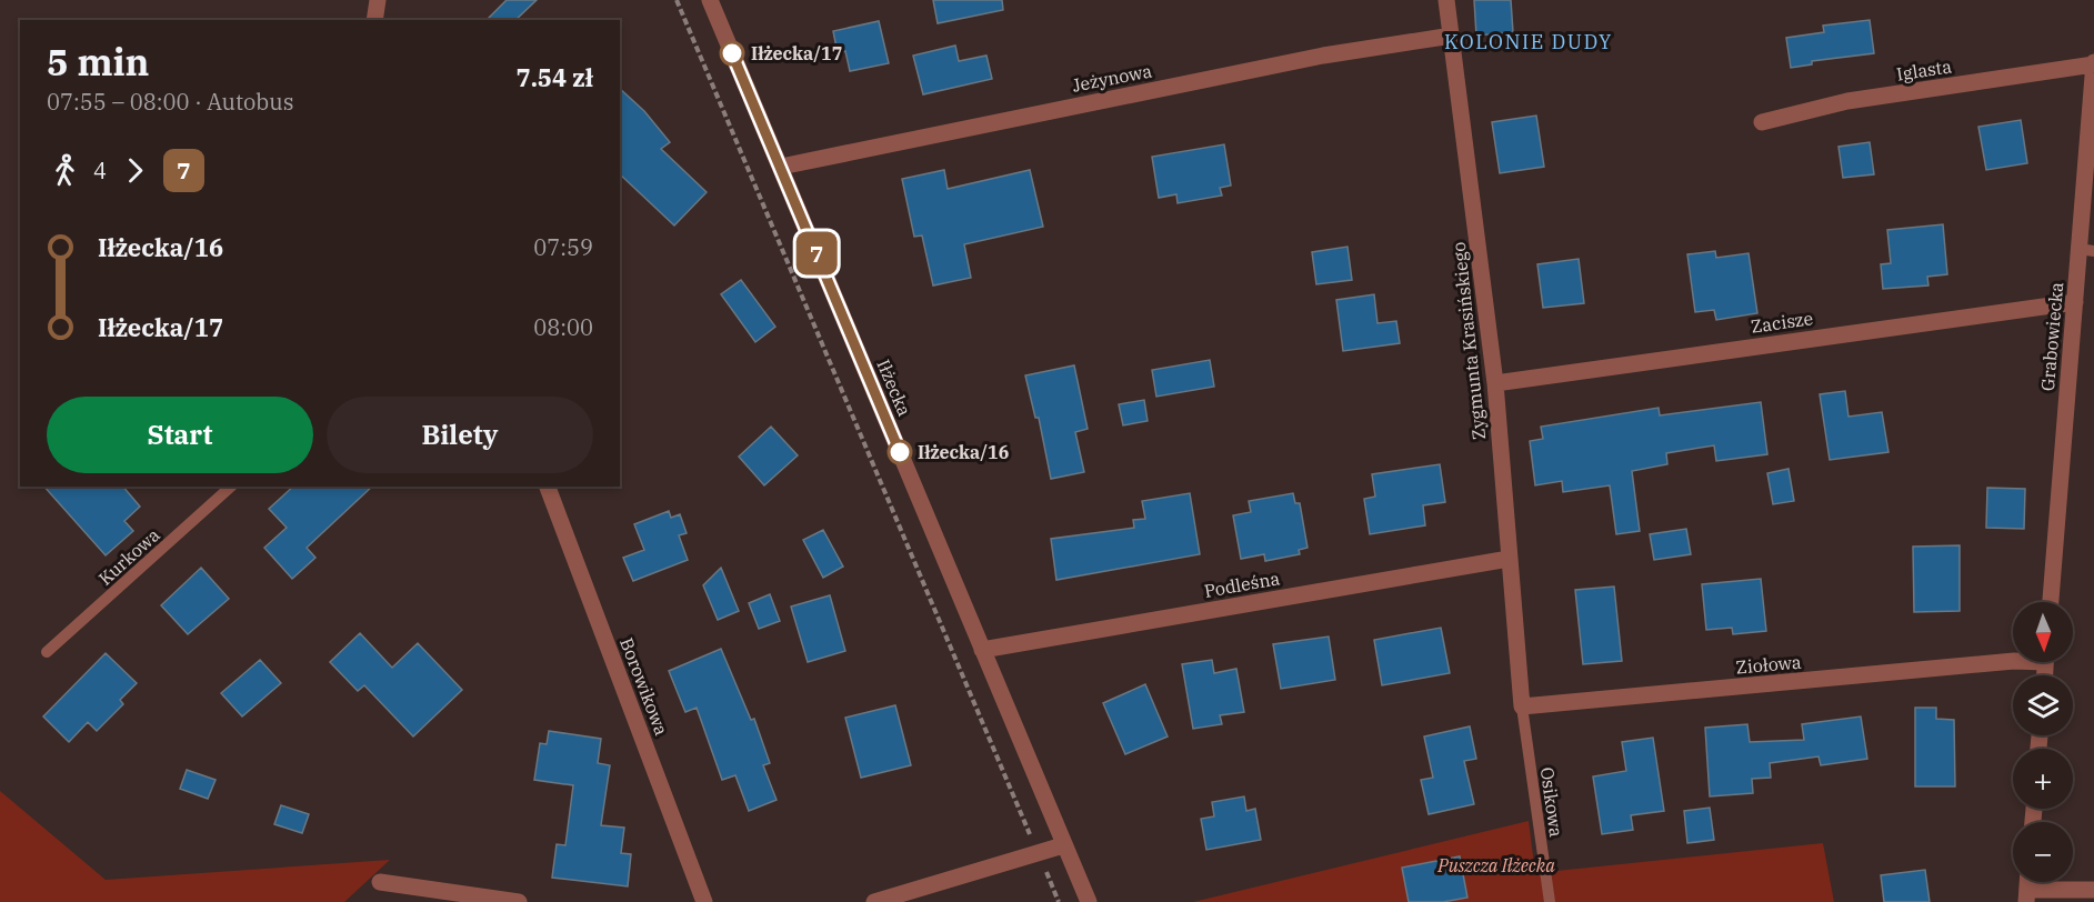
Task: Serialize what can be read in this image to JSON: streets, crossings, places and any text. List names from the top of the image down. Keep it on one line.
{"streets":{"street":["Iglasta","Jeżynowa","Zacisze","Grabowiecka","Zygmunta Krasińskiego","Iłżecka","Podleśna","Ziołowa","Borowikowa"],"lane":["Kurkowa","Osikowa"]},"crossings":[["Iglasta","Grabowiecka"],["Jeżynowa","Zygmunta Krasińskiego"],["Jeżynowa","Iłżecka"],["Zacisze","Grabowiecka"],["Zacisze","Zygmunta Krasińskiego"],["Zygmunta Krasińskiego","Podleśna"],["Zygmunta Krasińskiego","Ziołowa"],["Zygmunta Krasińskiego","Osikowa"],["Iłżecka","Podleśna"],["Ziołowa","Osikowa"]],"districts":["KOLONIE DUDY"],"parks":["Puszcza Iłżecka"],"places":["Iłżecka/17","Iłżecka/16"],"lines":["bus line 7"],"north":"bottom","page":{"on_map":"7","heading":["5 min","07:55 – 08:00 · Autobus","7.54 zł"],"legs":["4","7"],"list":[{"name":"Iłżecka/16","value":"07:59"},{"name":"Iłżecka/17","value":"08:00"}],"buttons":["Start","Bilety"],"map_buttons":["+","−"]}}
